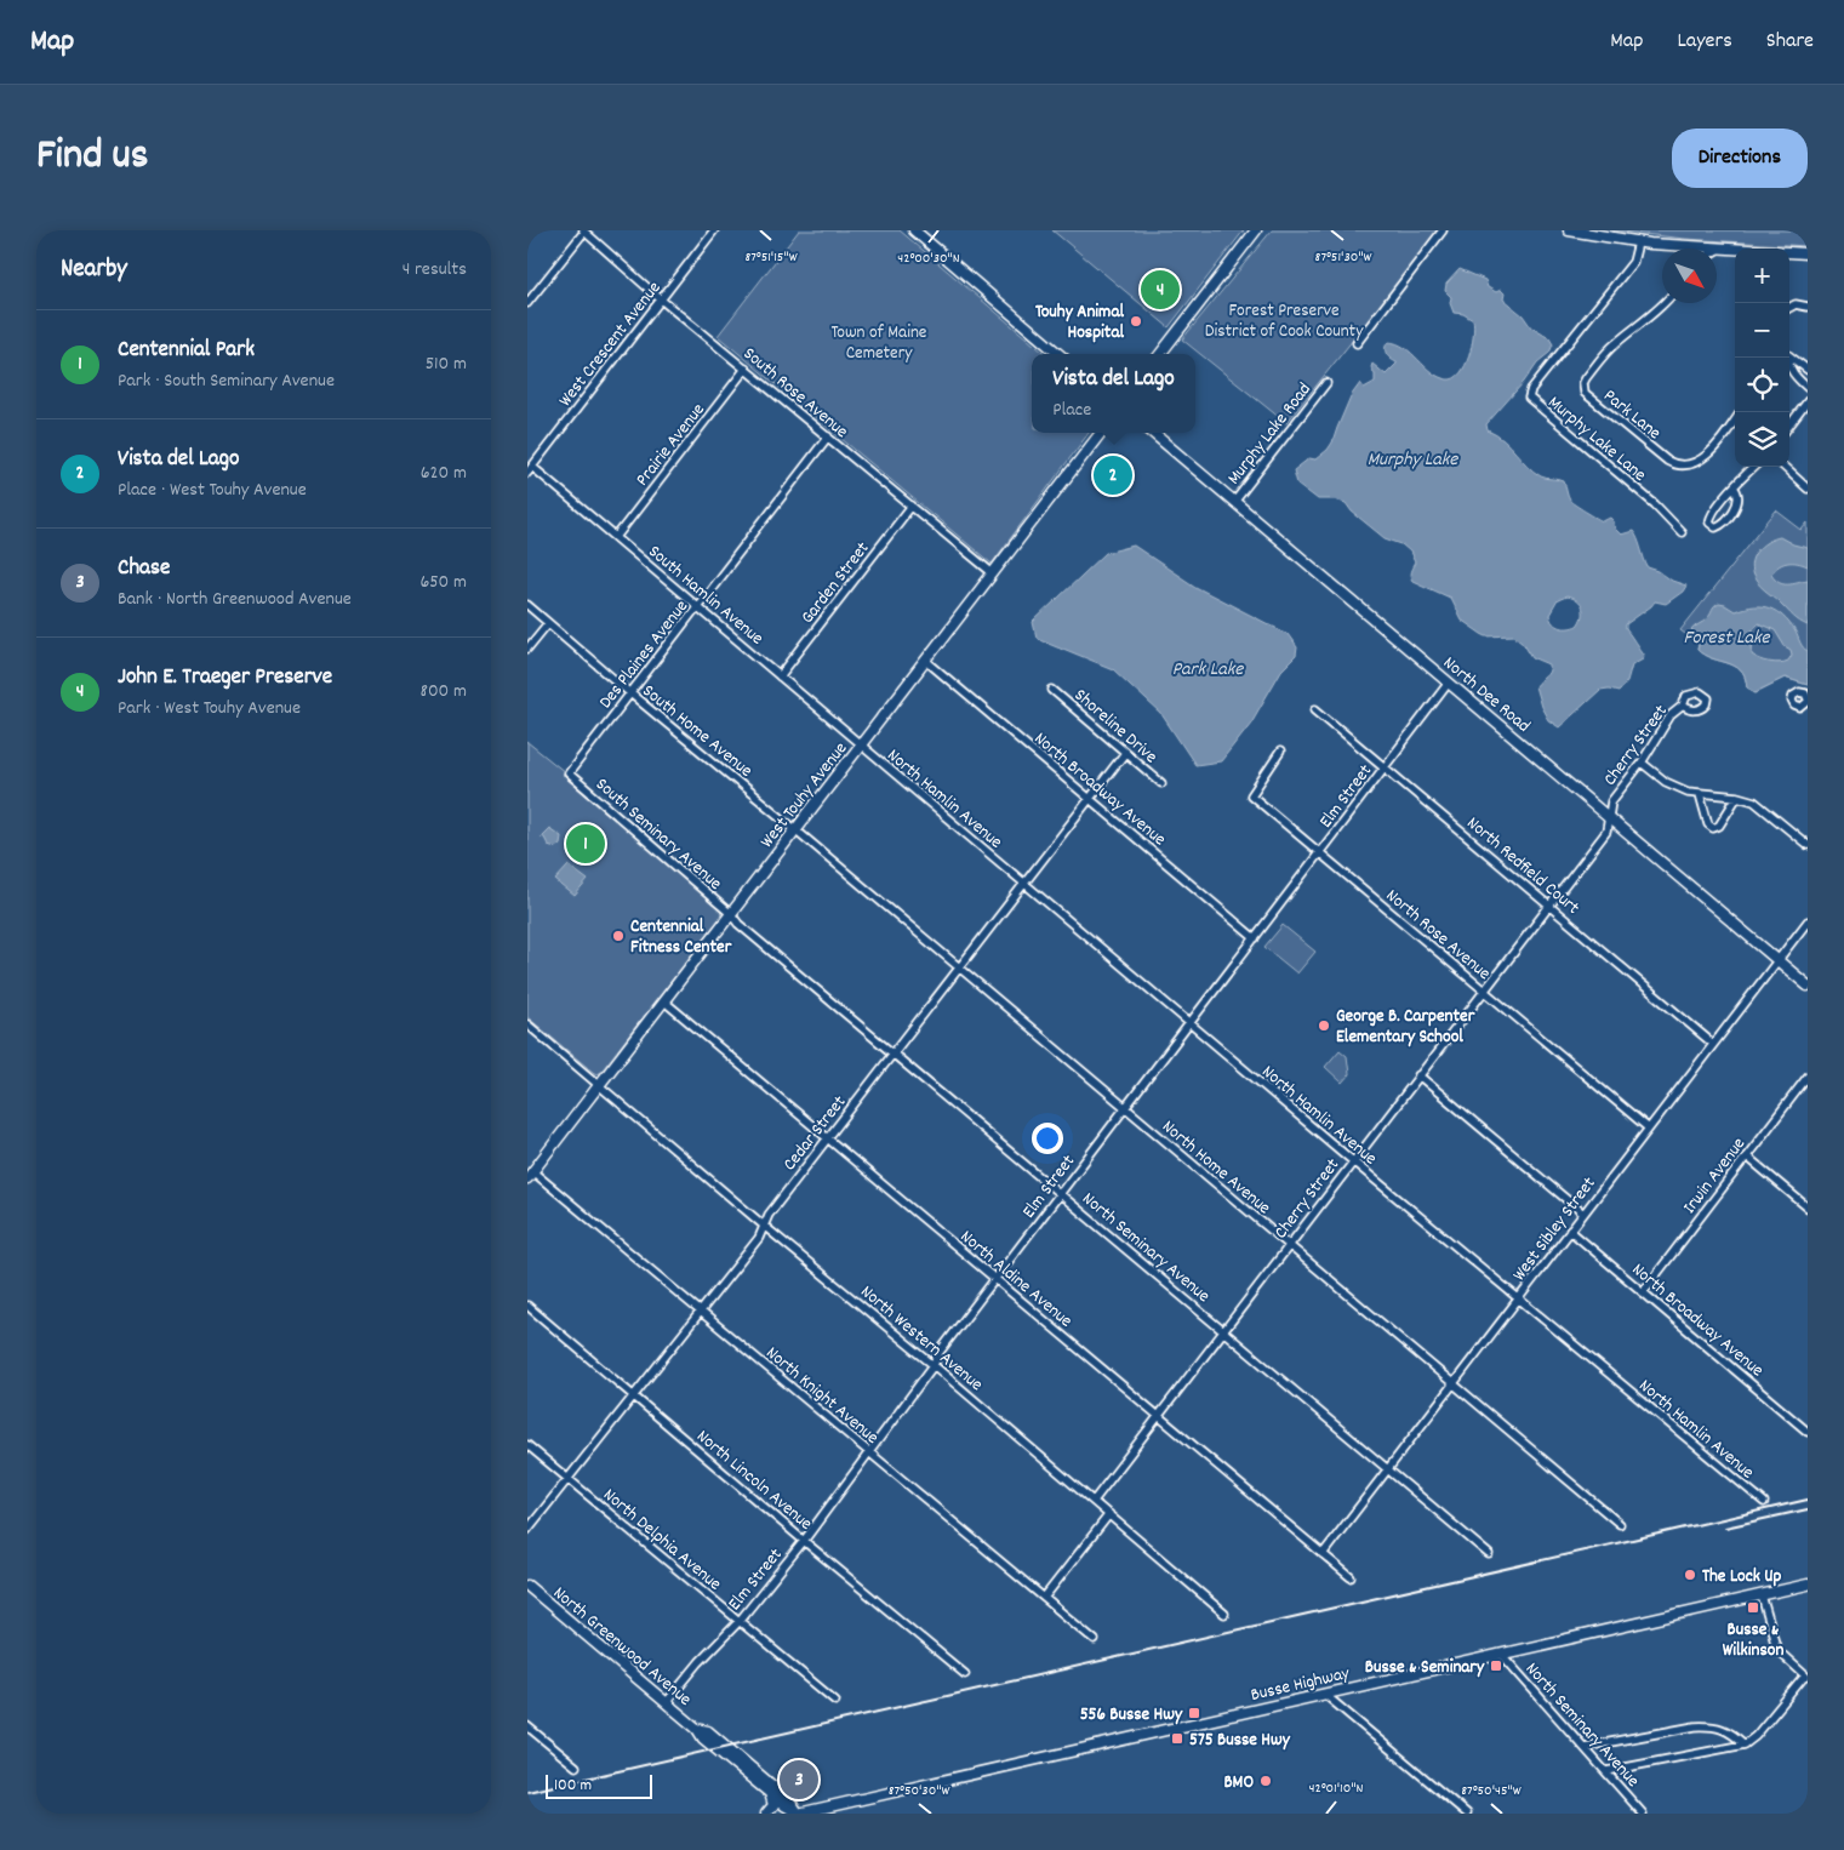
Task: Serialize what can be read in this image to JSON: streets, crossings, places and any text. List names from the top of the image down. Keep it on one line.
{"streets":{"main road":["North Dee Road","West Touhy Avenue","North Greenwood Avenue","Busse Highway"],"street":["West Crescent Avenue","South Rose Avenue","Park Lane","Murphy Lake Road","Murphy Lake Lane","Prairie Avenue","Garden Street","South Hamlin Avenue","Des Plaines Avenue","Shoreline Drive","South Home Avenue","Cherry Street","North Broadway Avenue","Elm Street","North Hamlin Avenue","South Seminary Avenue","North Redfield Court","North Rose Avenue","Cedar Street","North Home Avenue","Irwin Avenue","West Sibley Street","North Seminary Avenue","North Aldine Avenue","North Western Avenue","North Knight Avenue","North Lincoln Avenue","North Delphia Avenue"]},"crossings":[["West Crescent Avenue","South Rose Avenue"],["West Crescent Avenue","South Hamlin Avenue"],["South Rose Avenue","Prairie Avenue"],["South Rose Avenue","Garden Street"],["South Rose Avenue","Des Plaines Avenue"],["South Rose Avenue","West Touhy Avenue"],["Murphy Lake Road","North Dee Road"],["Prairie Avenue","South Hamlin Avenue"],["Garden Street","South Hamlin Avenue"],["South Hamlin Avenue","Des Plaines Avenue"],["South Hamlin Avenue","West Touhy Avenue"],["South Hamlin Avenue","North Hamlin Avenue"],["Des Plaines Avenue","South Home Avenue"],["Des Plaines Avenue","South Seminary Avenue"],["North Dee Road","Cherry Street"],["North Dee Road","Elm Street"],["North Dee Road","West Sibley Street"],["Shoreline Drive","Cedar Street"],["South Home Avenue","West Touhy Avenue"],["South Home Avenue","North Home Avenue"],["Cherry Street","North Hamlin Avenue"],["Cherry Street","North Redfield Court"],["Cherry Street","North Rose Avenue"],["Cherry Street","North Home Avenue"],["Cherry Street","North Seminary Avenue"],["Cherry Street","North Aldine Avenue"],["Cherry Street","North Western Avenue"],["North Broadway Avenue","West Touhy Avenue"],["North Broadway Avenue","Elm Street"],["North Broadway Avenue","Cedar Street"],["North Broadway Avenue","Irwin Avenue"],["North Broadway Avenue","West Sibley Street"],["West Touhy Avenue","North Hamlin Avenue"],["West Touhy Avenue","South Seminary Avenue"],["West Touhy Avenue","North Home Avenue"],["West Touhy Avenue","North Seminary Avenue"],["West Touhy Avenue","North Aldine Avenue"],["West Touhy Avenue","North Western Avenue"],["West Touhy Avenue","North Knight Avenue"],["Elm Street","North Hamlin Avenue"],["Elm Street","North Redfield Court"],["Elm Street","North Rose Avenue"],["Elm Street","North Home Avenue"],["Elm Street","North Seminary Avenue"],["Elm Street","North Aldine Avenue"],["Elm Street","North Western Avenue"],["Elm Street","North Knight Avenue"],["Elm Street","North Lincoln Avenue"],["Elm Street","North Delphia Avenue"],["Elm Street","North Greenwood Avenue"],["North Hamlin Avenue","Cedar Street"],["North Hamlin Avenue","West Sibley Street"],["South Seminary Avenue","North Seminary Avenue"],["North Redfield Court","West Sibley Street"],["North Rose Avenue","West Sibley Street"],["Cedar Street","North Home Avenue"],["Cedar Street","North Seminary Avenue"],["Cedar Street","North Aldine Avenue"],["Cedar Street","North Western Avenue"],["Cedar Street","North Knight Avenue"],["Cedar Street","North Lincoln Avenue"],["Cedar Street","North Delphia Avenue"],["North Home Avenue","West Sibley Street"],["West Sibley Street","North Seminary Avenue"],["West Sibley Street","North Aldine Avenue"],["North Seminary Avenue","Busse Highway"],["North Greenwood Avenue","Busse Highway"]],"water":["Murphy Lake","Forest Lake","Park Lake"],"parks":["Forest Preserve District of Cook County","Town of Maine Cemetery"],"places":{"other":["Touhy Animal Hospital","Centennial Fitness Center","George B. Carpenter Elementary School","The Lock Up","BMO"],"transit":["Busse & Wilkinson","Busse & Seminary","556 Busse Hwy","575 Busse Hwy"]},"scale_bar":"100 m","north":"bottom right","page":{"header":"Map","nav":["Map","Layers","Share"],"title":"Find us","buttons":"Directions","heading":["Nearby","4 results"],"map_buttons":["+","−"],"pins":["4","2","1","3"],"list":[{"mark":"1","name":"Centennial Park","note":"Park · South Seminary Avenue","value":"510 m"},{"mark":"2","name":"Vista del Lago","note":"Place · West Touhy Avenue","value":"620 m"},{"mark":"3","name":"Chase","note":"Bank · North Greenwood Avenue","value":"650 m"},{"mark":"4","name":"John E. Traeger Preserve","note":"Park · West Touhy Avenue","value":"800 m"}],"popup":["Vista del Lago","Place"],"scale":"100 m"},"coordinates":["87°51'15\"W","87°51'30\"W","42°00'30\"N","42°01'10\"N","87°50'30\"W","87°50'45\"W"]}
